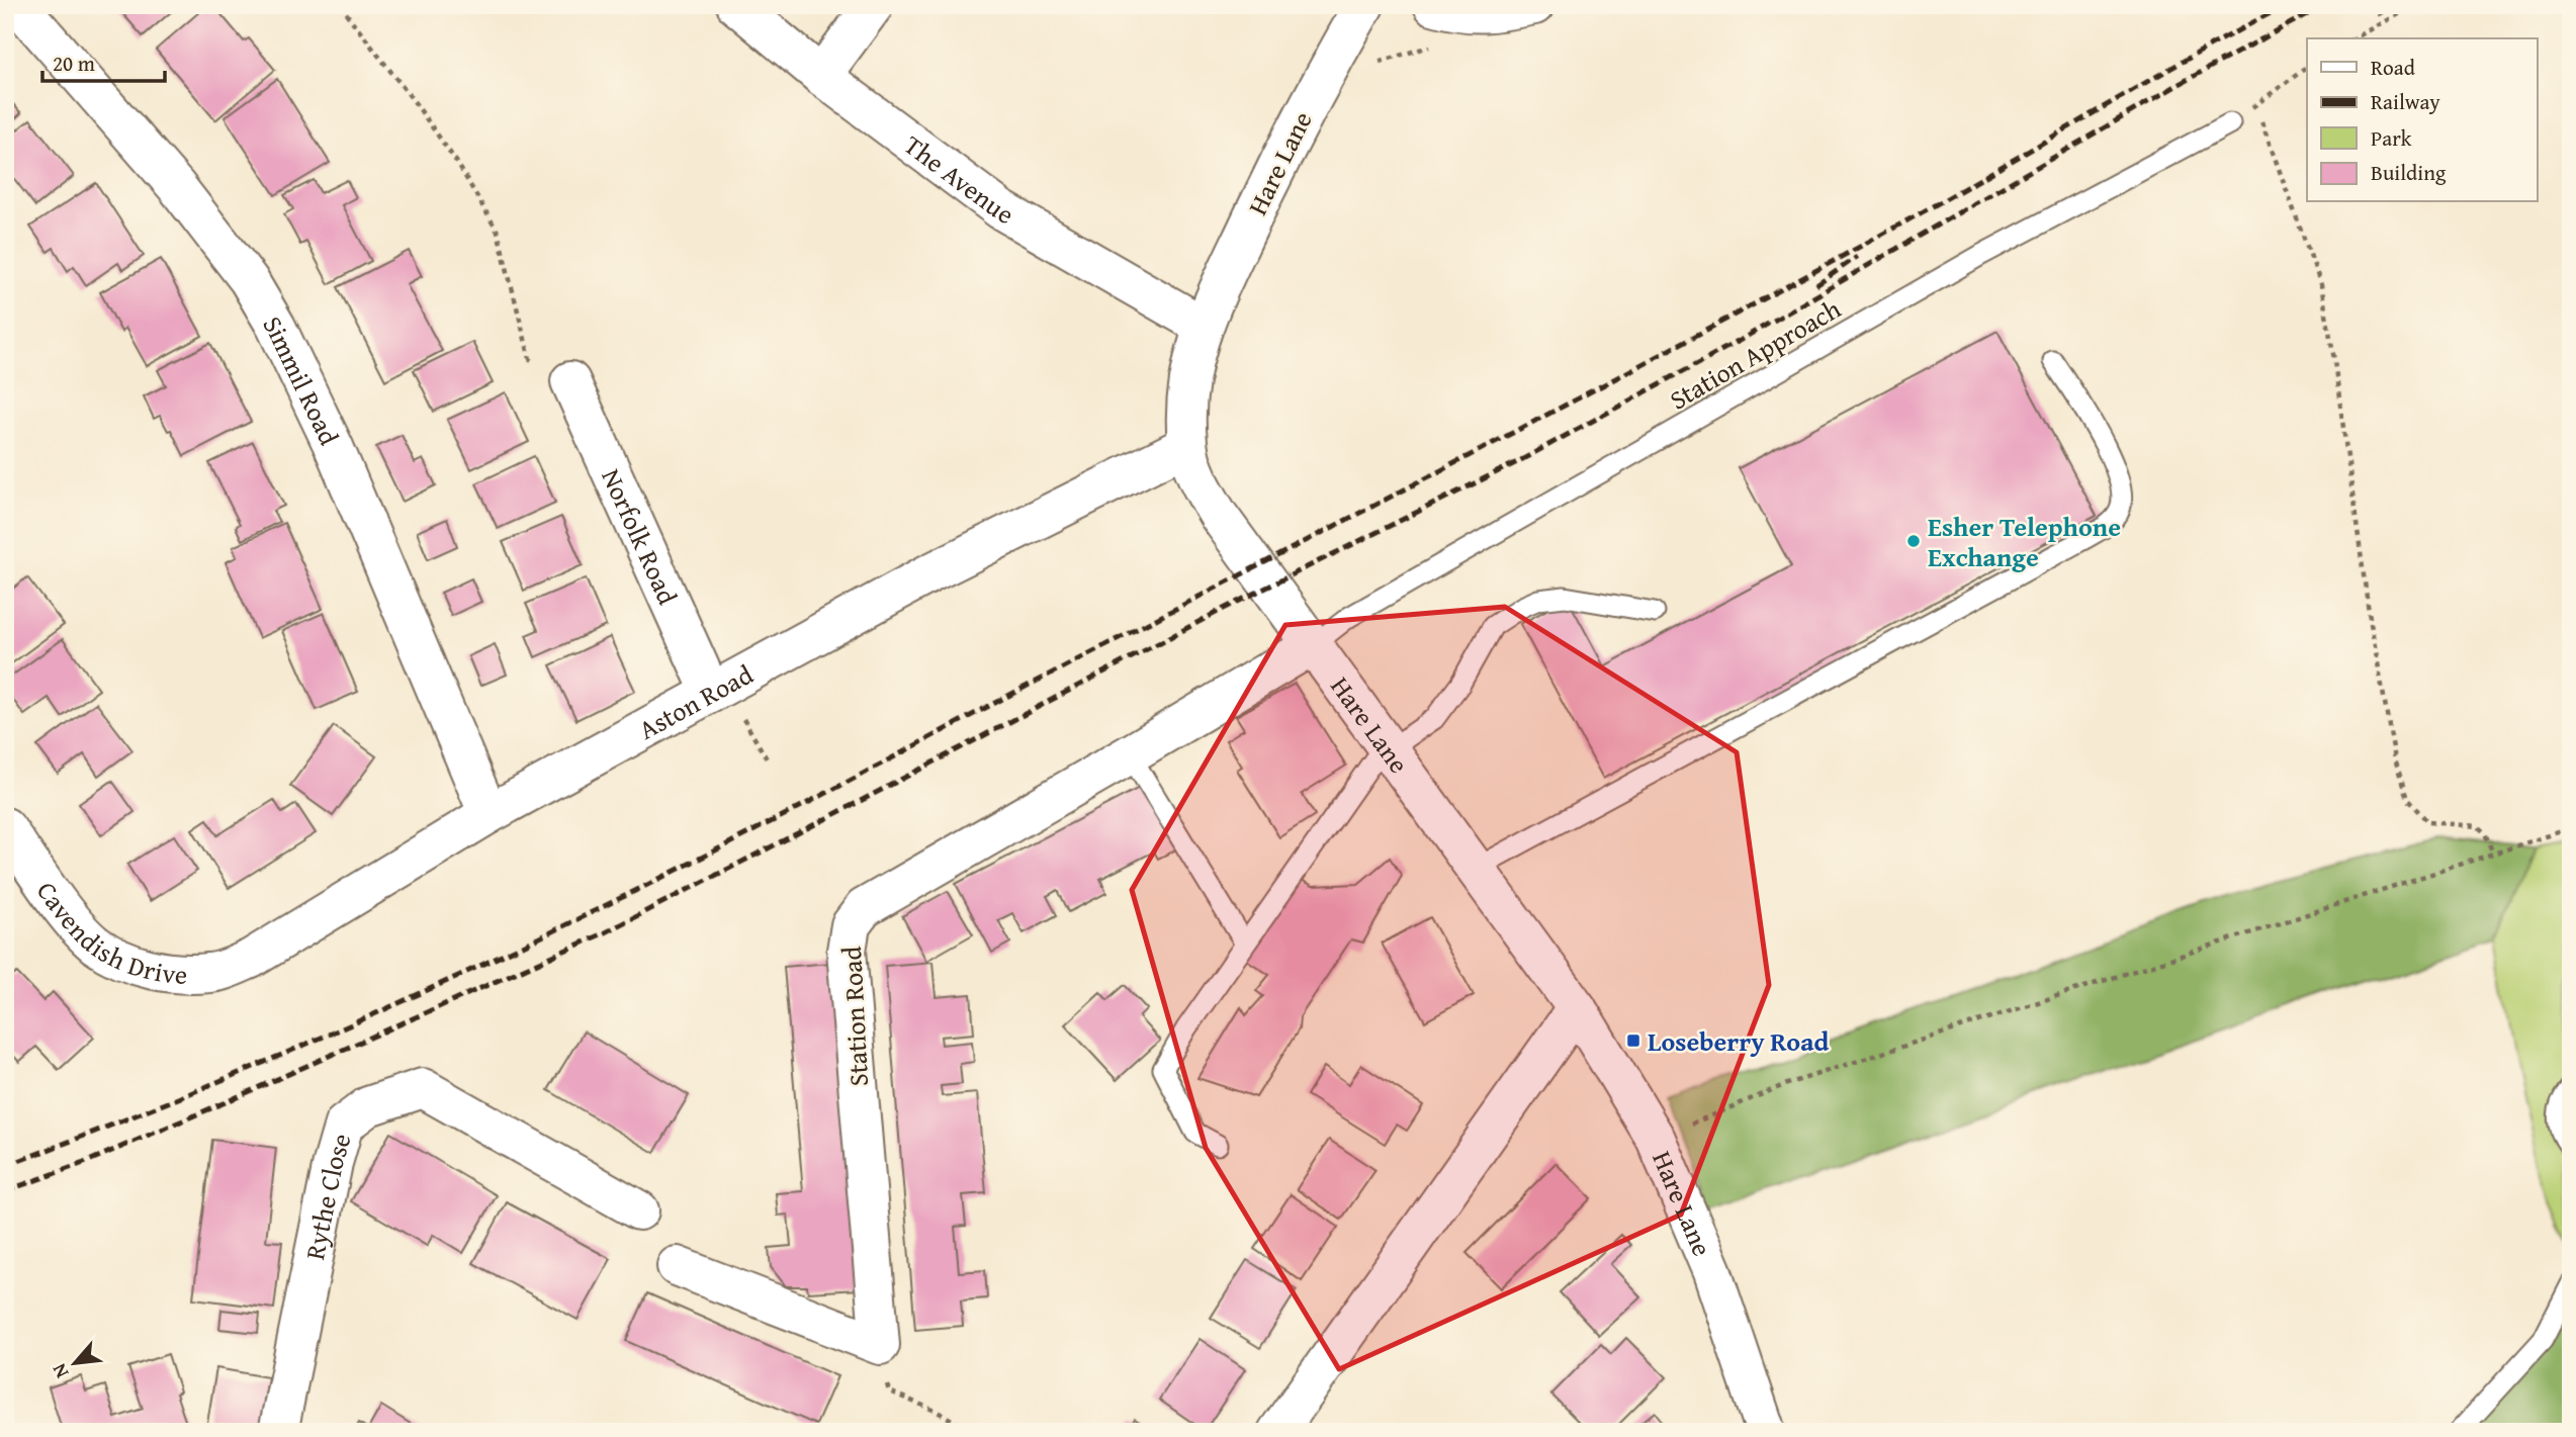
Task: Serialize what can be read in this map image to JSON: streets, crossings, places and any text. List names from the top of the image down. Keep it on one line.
{"streets":{"street":["Hare Lane","The Avenue","Simmil Road","Norfolk Road","Aston Road","Cavendish Drive","Station Road","Rythe Close"],"lane":["Station Approach"]},"crossings":[["Hare Lane","The Avenue"],["Hare Lane","Station Approach"],["Hare Lane","Aston Road"],["Hare Lane","Station Road"],["Station Approach","Station Road"],["Simmil Road","Aston Road"],["Norfolk Road","Aston Road"],["Aston Road","Cavendish Drive"]],"places":{"other":["Esher Telephone Exchange"],"transit":["Loseberry Road"]},"legend":["Road","Railway","Park","Building"],"scale_bar":"20 m","north":"bottom left"}
